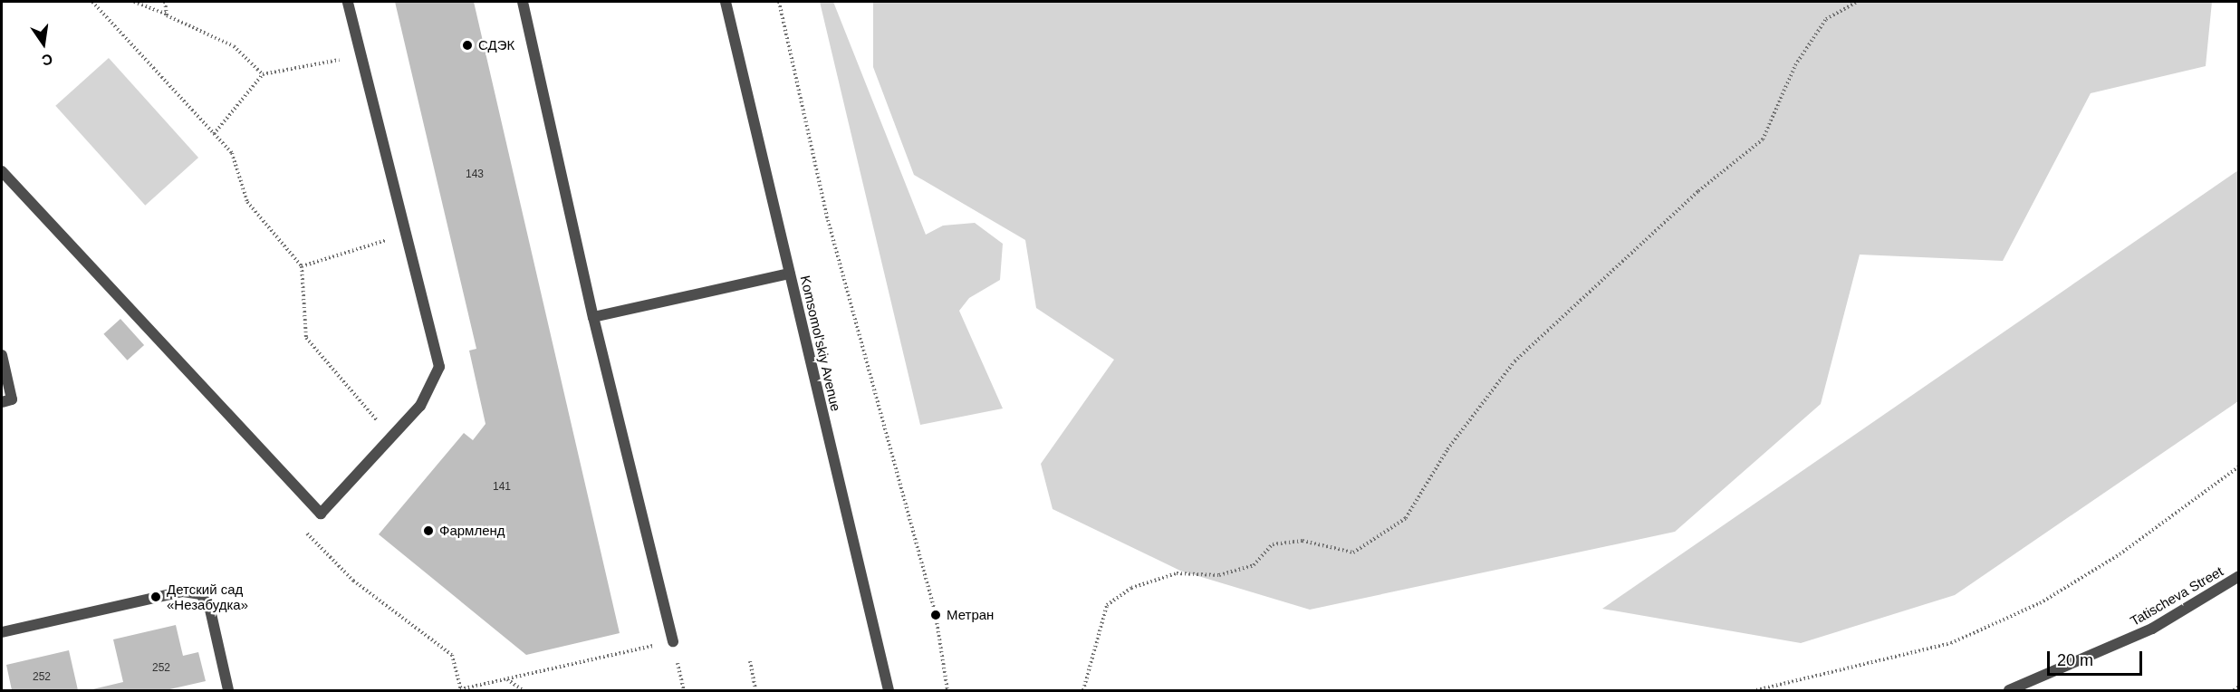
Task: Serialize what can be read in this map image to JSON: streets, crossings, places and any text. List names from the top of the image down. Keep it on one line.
{"streets":{"street":["Komsomol'skiy Avenue","Tatischeva Street"]},"places":["СДЭК","Фармленд","Детский сад «Незабудка»","Метран"],"house_numbers":["143","141","252","252"],"scale_bar":"20 m","north":"bottom"}
